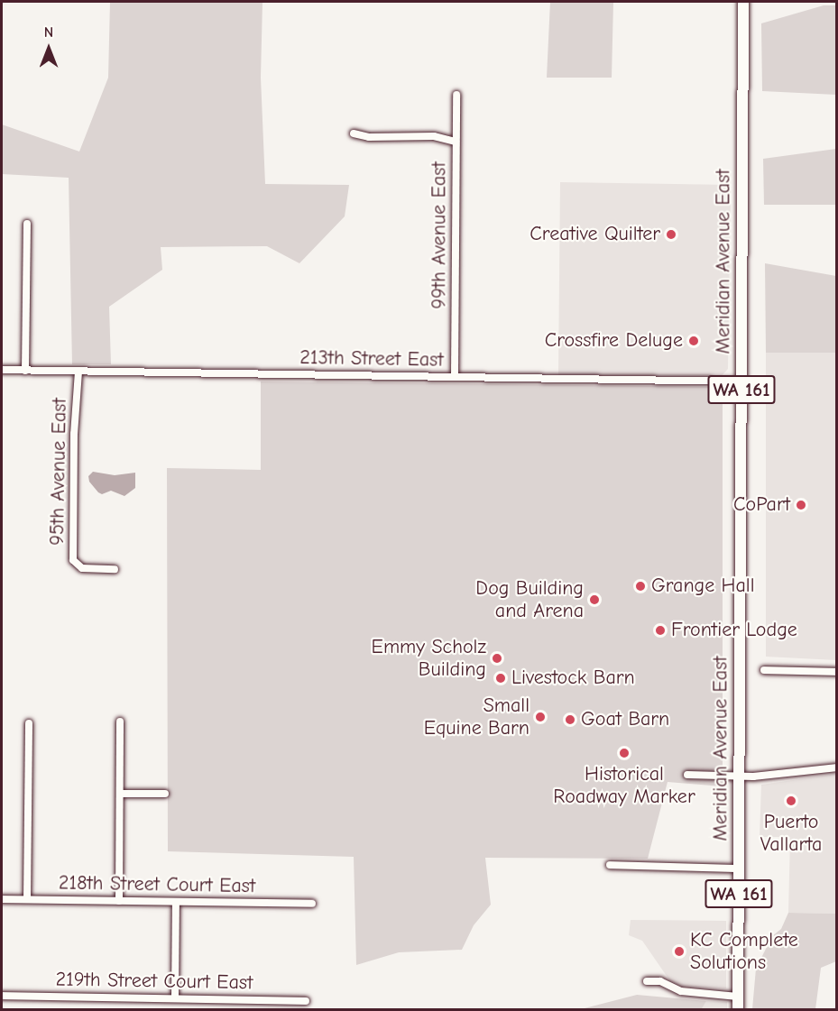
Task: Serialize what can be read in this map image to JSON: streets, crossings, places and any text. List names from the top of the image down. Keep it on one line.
{"streets":{"main road":["Meridian Avenue East","WA 161"],"street":["99th Avenue East","213th Street East","95th Avenue East","218th Street Court East","219th Street Court East"]},"crossings":[["99th Avenue East","213th Street East"],["Meridian Avenue East","213th Street East"],["213th Street East","95th Avenue East"]],"places":["Creative Quilter","Crossfire Deluge","CoPart","Grange Hall","Dog Building and Arena","Frontier Lodge","Emmy Scholz Building","Livestock Barn","Small Equine Barn","Goat Barn","Historical Roadway Marker","Puerto Vallarta","KC Complete Solutions"],"north":"top"}
